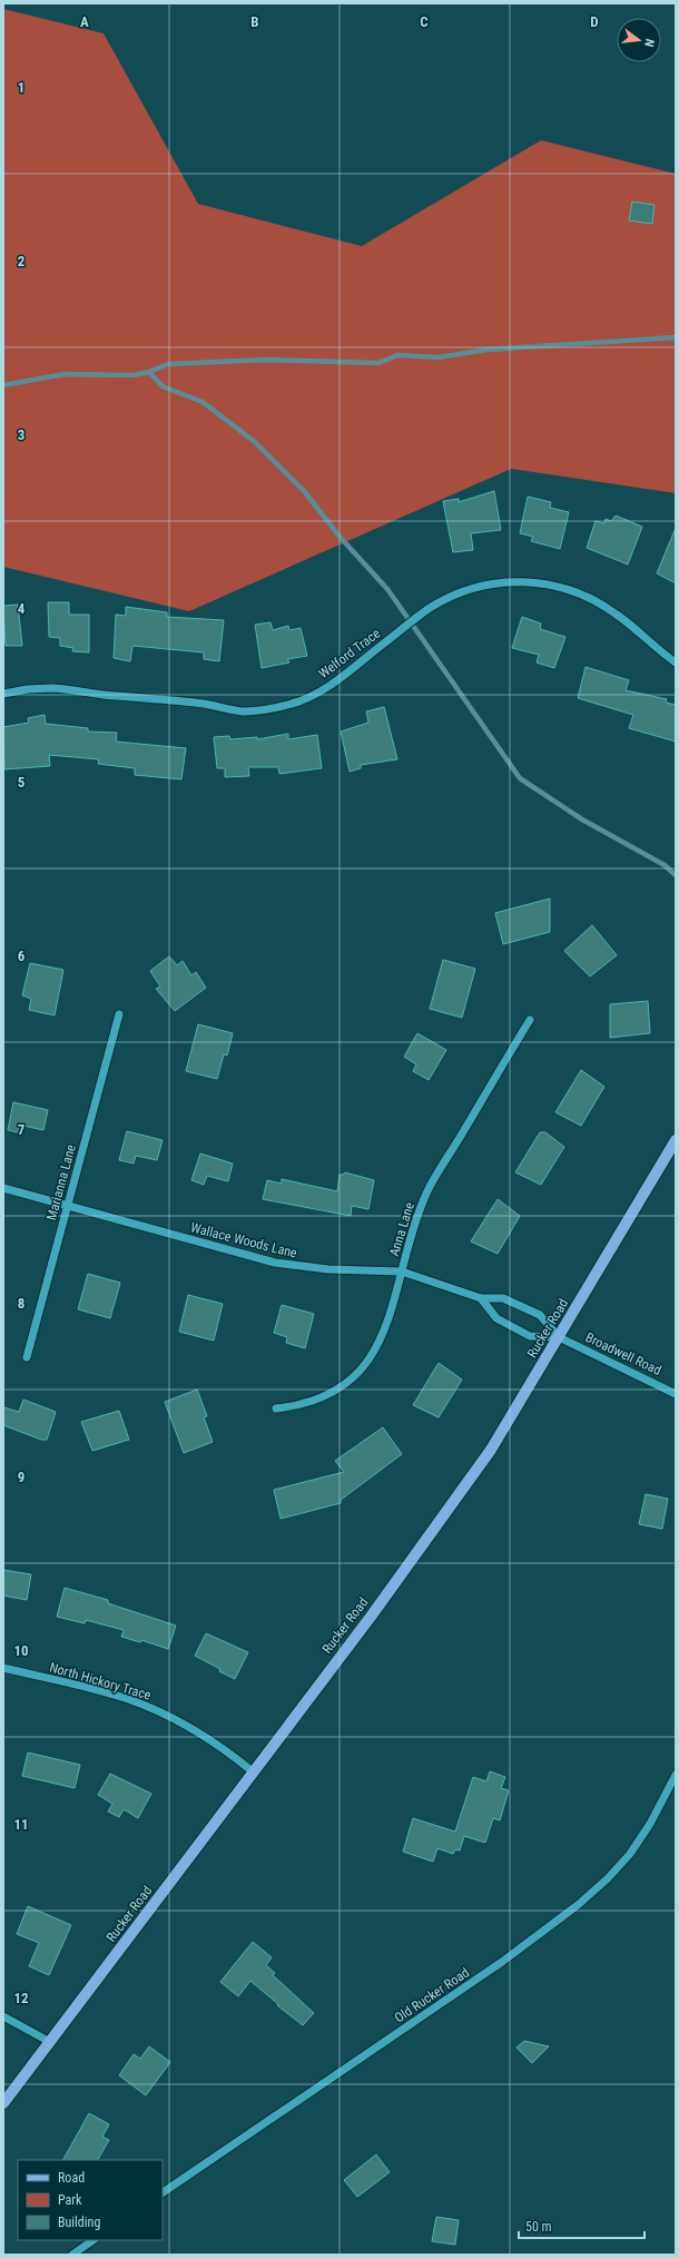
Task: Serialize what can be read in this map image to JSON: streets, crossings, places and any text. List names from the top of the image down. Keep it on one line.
{"streets":{"main road":["Rucker Road"],"street":["Welford Trace","Marianna Lane","Anna Lane","Wallace Woods Lane","Broadwell Road","North Hickory Trace","Old Rucker Road"]},"crossings":[["Marianna Lane","Wallace Woods Lane"],["Anna Lane","Wallace Woods Lane"],["Wallace Woods Lane","Rucker Road"],["Wallace Woods Lane","Broadwell Road"],["Rucker Road","Broadwell Road"],["Rucker Road","North Hickory Trace"]],"legend":["Road","Park","Building"],"scale_bar":"50 m","north":"right","grid":{"columns":["A","B","C","D"],"rows":["1","2","3","4","5","6","7","8","9","10","11","12"]}}
